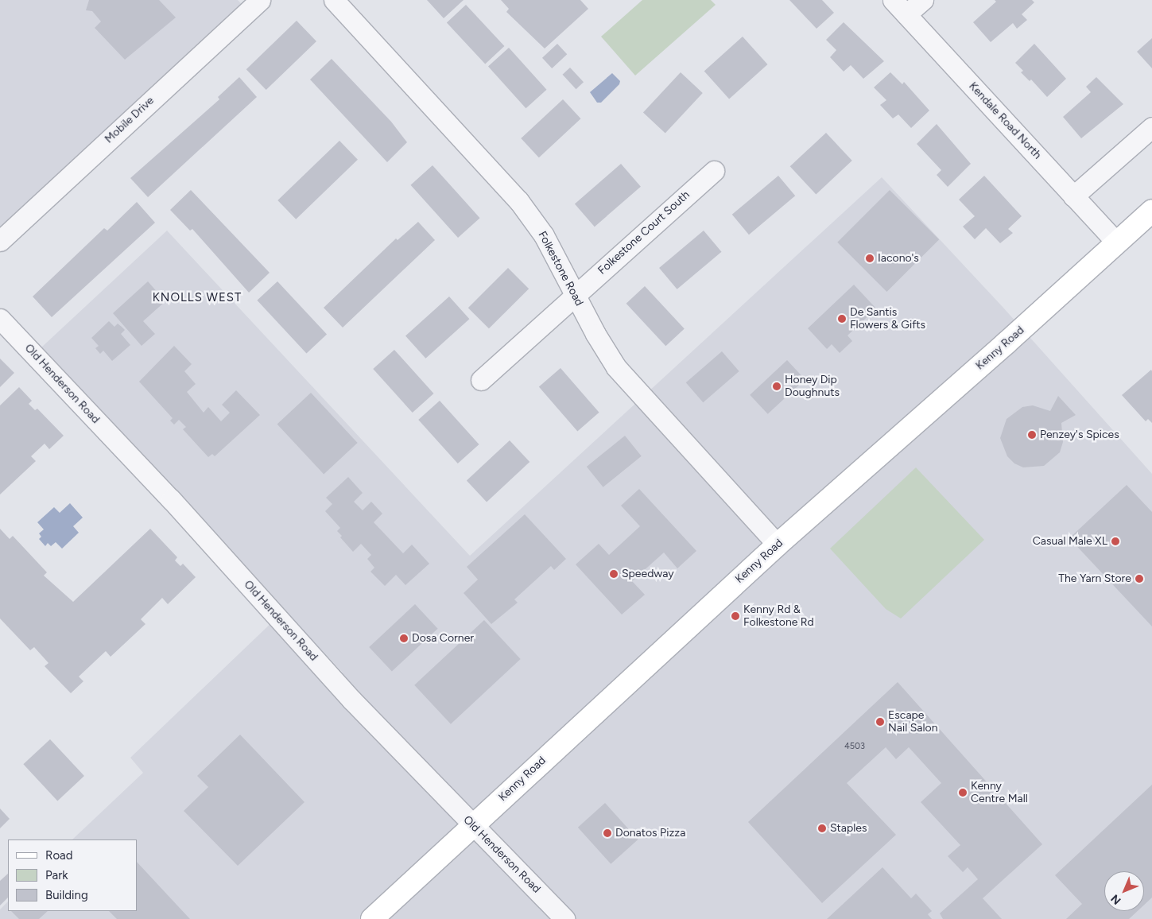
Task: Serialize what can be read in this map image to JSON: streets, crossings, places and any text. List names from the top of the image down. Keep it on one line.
{"streets":{"main road":["Kenny Road"],"street":["Mobile Drive","Kendale Road North","Folkestone Court South","Folkestone Road","Old Henderson Road"]},"crossings":[["Kendale Road North","Kenny Road"],["Folkestone Court South","Folkestone Road"],["Folkestone Road","Kenny Road"],["Kenny Road","Old Henderson Road"]],"districts":["KNOLLS WEST"],"places":["Iacono's","De Santis Flowers & Gifts","Honey Dip Doughnuts","Penzey's Spices","Casual Male XL","Speedway","The Yarn Store","Kenny Rd & Folkestone Rd","Dosa Corner","Escape Nail Salon","Kenny Centre Mall","Staples","Donatos Pizza"],"house_numbers":["4503"],"legend":["Road","Park","Building"],"north":"bottom left"}
